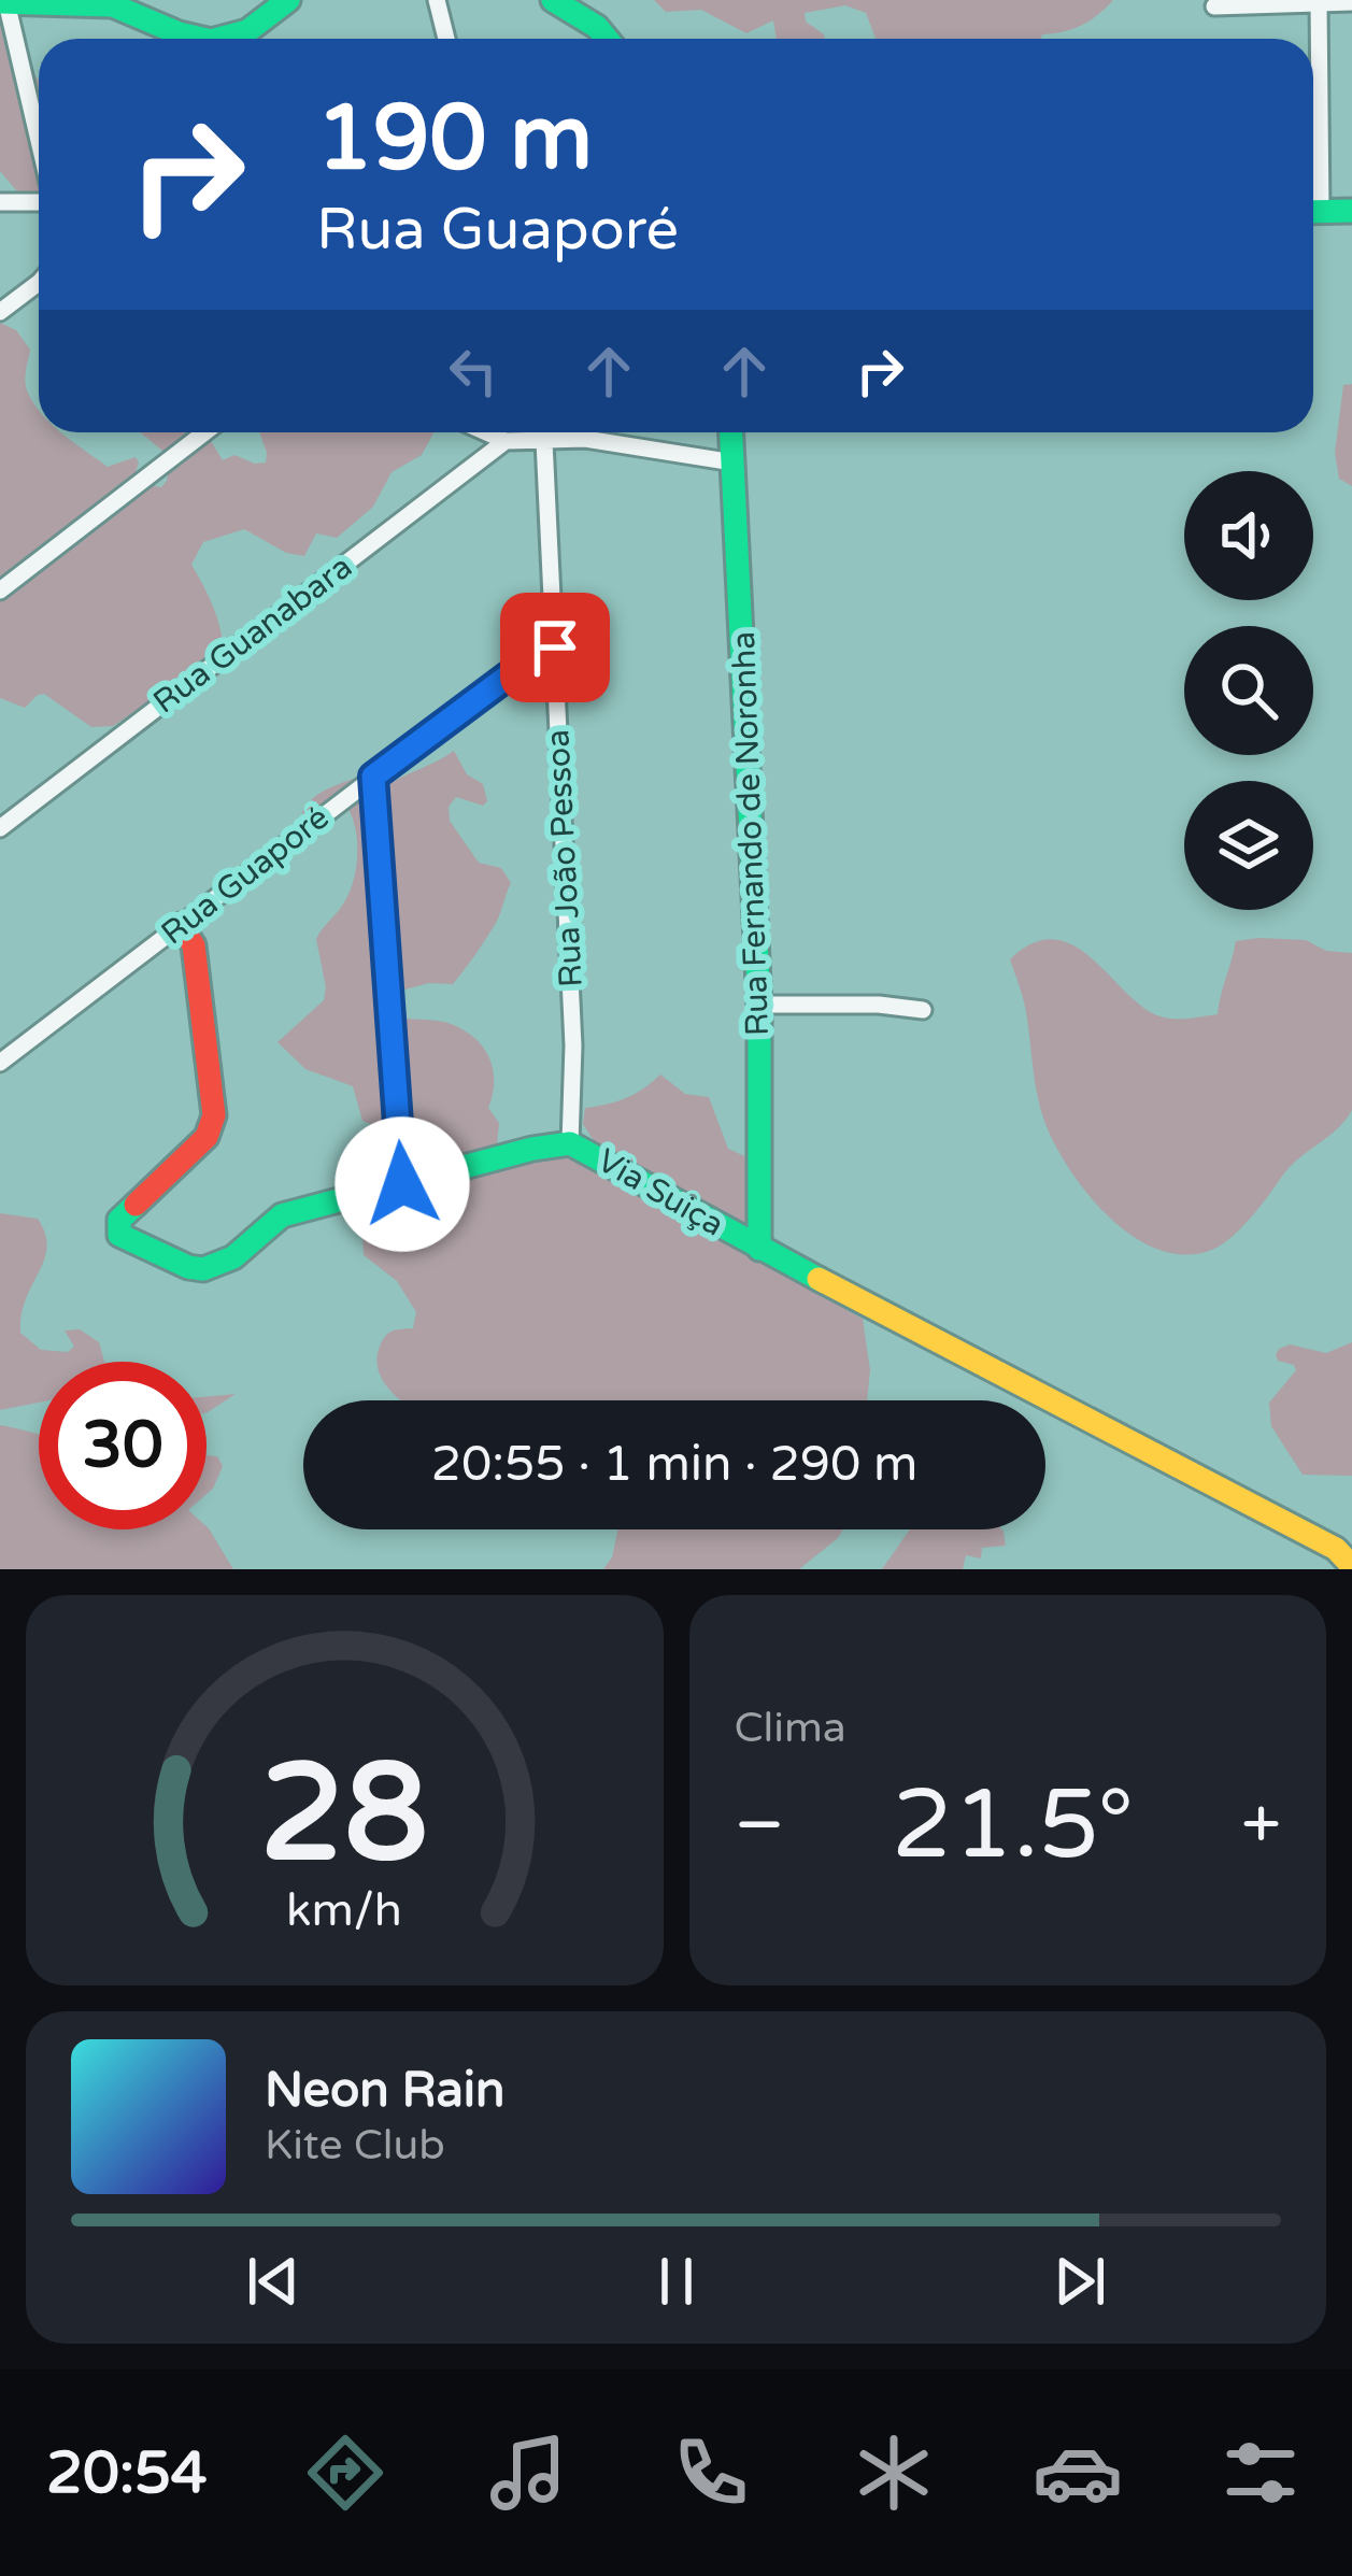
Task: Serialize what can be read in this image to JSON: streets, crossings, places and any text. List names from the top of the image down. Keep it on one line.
{"streets":{"street":["Rua Guanabara","Rua Fernando de Noronha","Rua João Pessoa","Rua Guaporé","Via Suiça"]},"crossings":[["Rua Fernando de Noronha","Via Suiça"],["Rua João Pessoa","Rua Guaporé"],["Rua João Pessoa","Via Suiça"],["Rua Guaporé","Via Suiça"]],"page":{"turn":["190 m","Rua Guaporé"],"limit":"30","trip":"20:55 · 1 min · 290 m","tile":"Clima","heat":["−","21.5°","+"],"song":["Neon Rain","Kite Club"],"tabs":"20:54","gauge":["28","km/h"]}}
